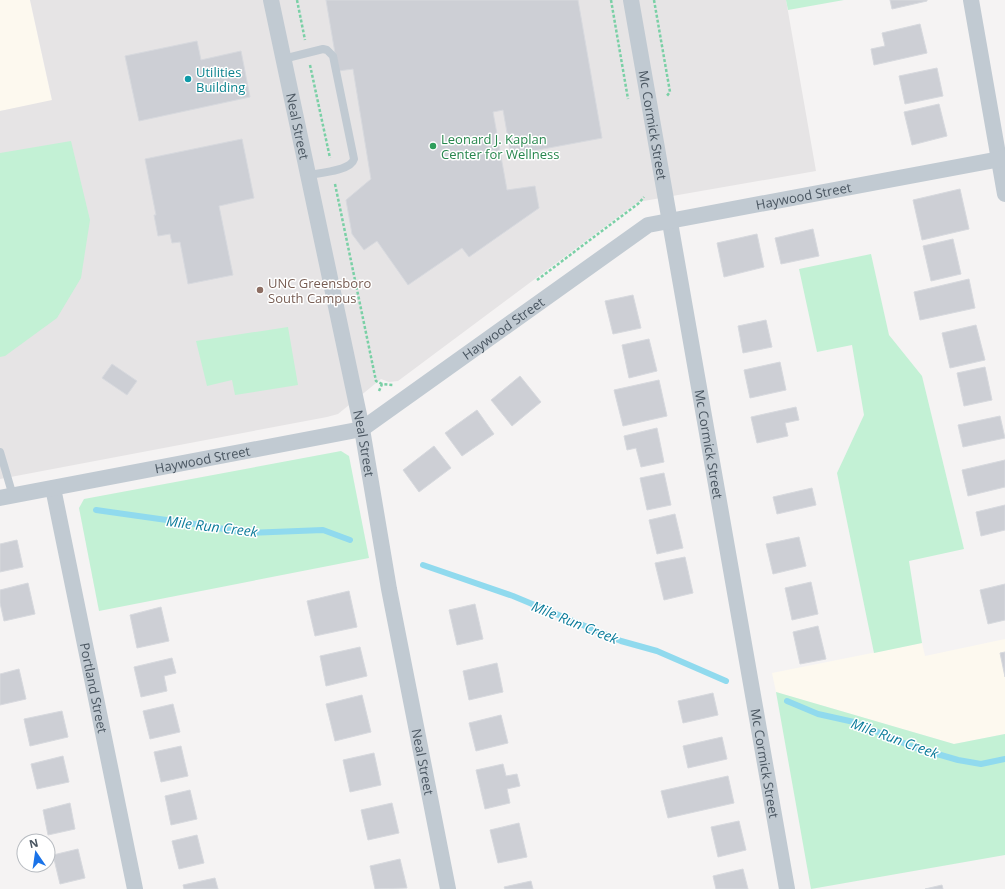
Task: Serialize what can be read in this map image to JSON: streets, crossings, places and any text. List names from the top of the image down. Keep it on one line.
{"streets":{"street":["Mc Cormick Street","Neal Street","Haywood Street","Portland Street"]},"crossings":[["Mc Cormick Street","Haywood Street"],["Neal Street","Haywood Street"],["Haywood Street","Portland Street"]],"water":["Mile Run Creek"],"places":["Utilities Building","Leonard J. Kaplan Center for Wellness","UNC Greensboro South Campus"],"north":"top"}
